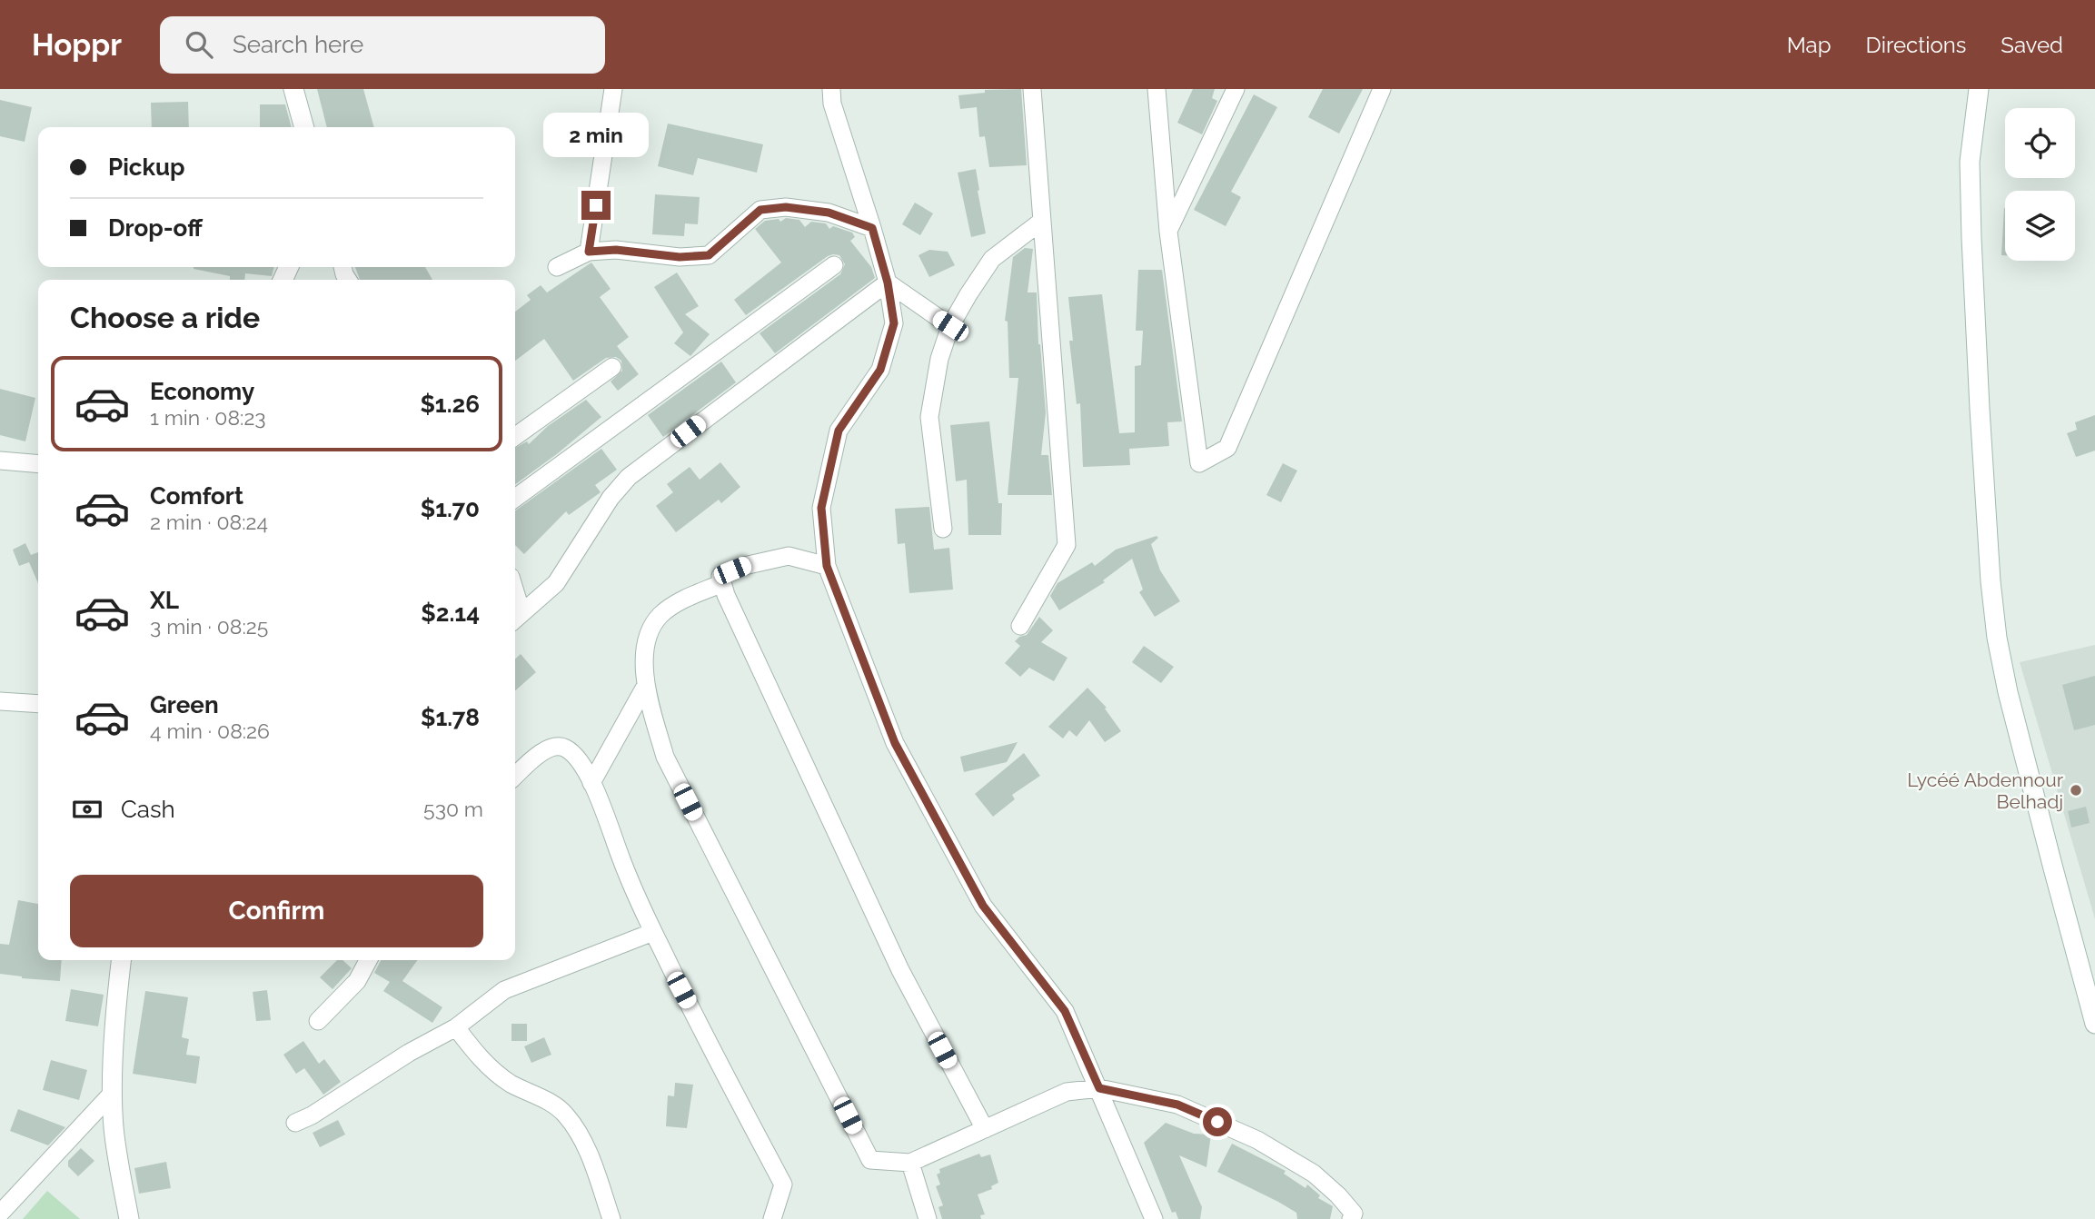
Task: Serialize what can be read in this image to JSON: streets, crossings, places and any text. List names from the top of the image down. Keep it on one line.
{"places":["Lycéé Abdennour Belhadj"],"page":{"header":"Hoppr","search":"Search here","nav":["Map","Directions","Saved"],"bubble":"2 min","banner":["Pickup","Drop-off"],"heading":"Choose a ride","list":[{"name":"Economy","note":"1 min · 08:23","value":"$1.26"},{"name":"Comfort","note":"2 min · 08:24","value":"$1.70"},{"name":"XL","note":"3 min · 08:25","value":"$2.14"},{"name":"Green","note":"4 min · 08:26","value":"$1.78"}],"pay":["Cash","530 m"],"buttons":"Confirm"}}
